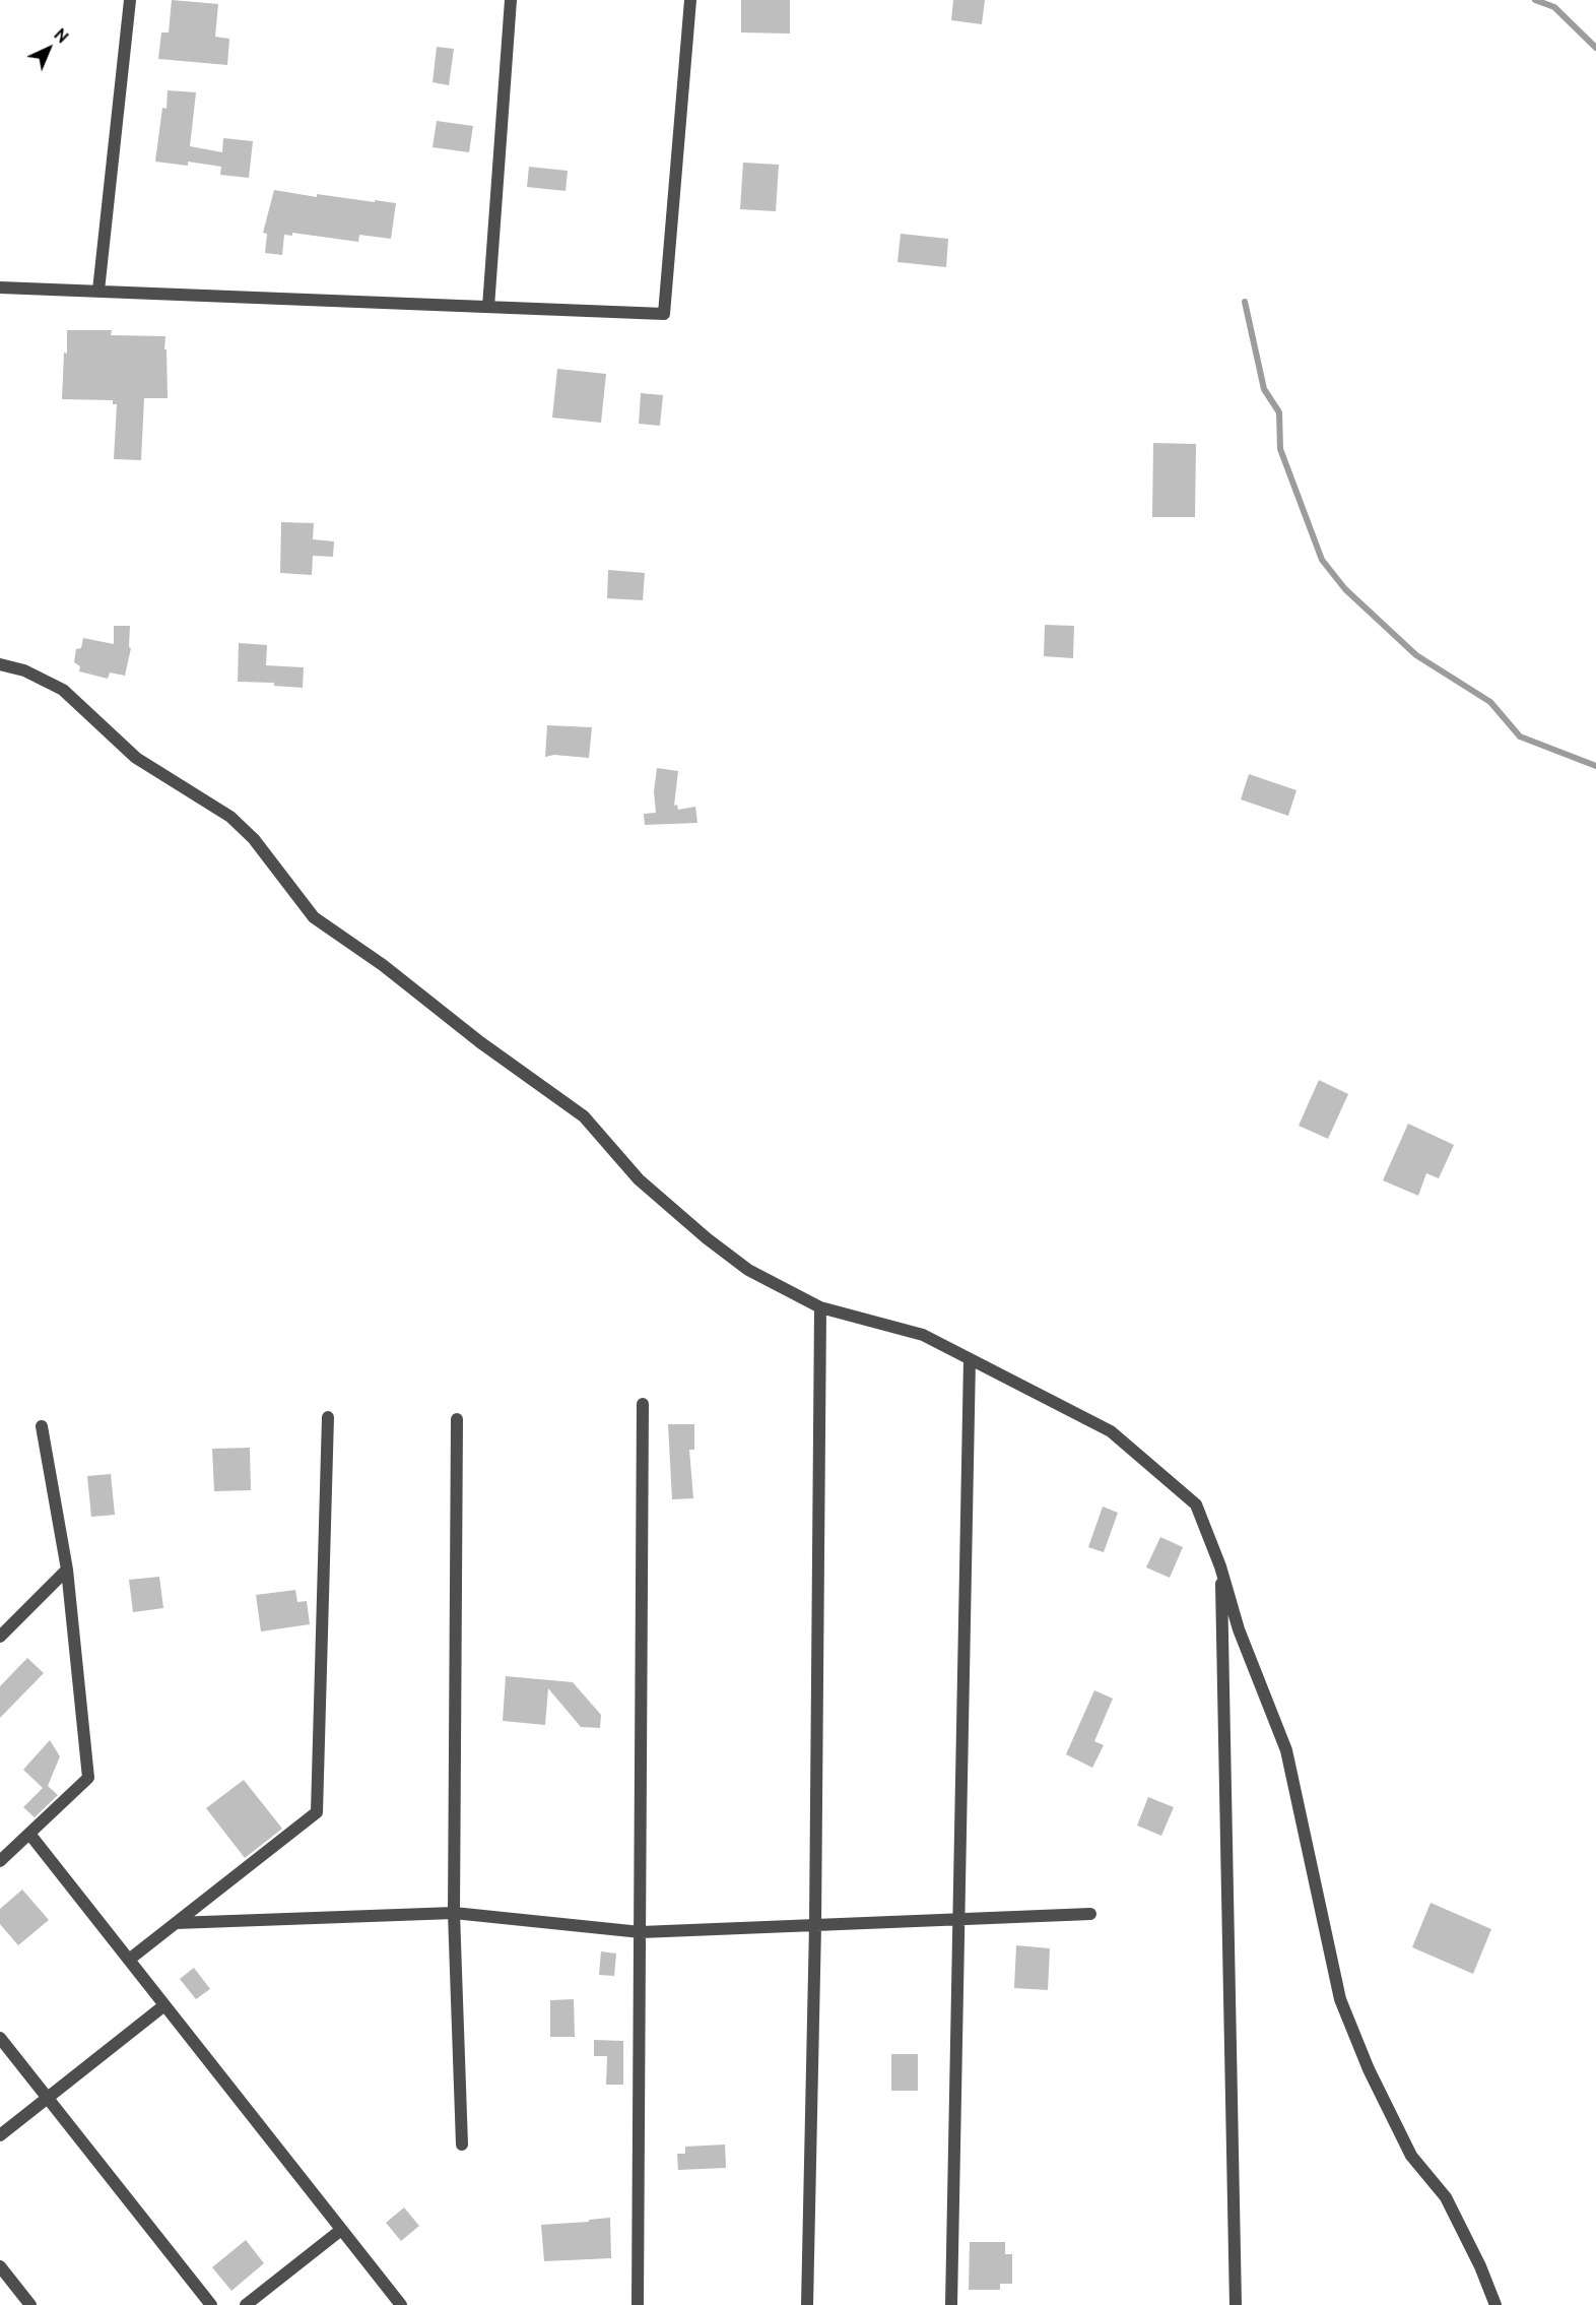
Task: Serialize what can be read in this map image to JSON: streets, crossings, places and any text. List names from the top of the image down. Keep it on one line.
{"north":"top right"}
